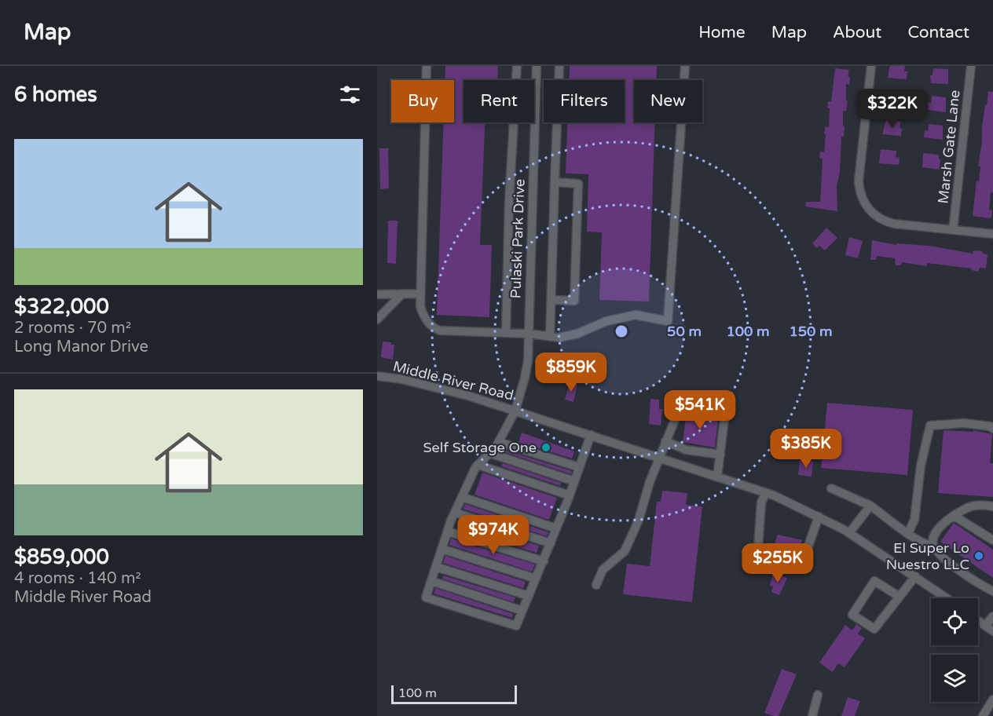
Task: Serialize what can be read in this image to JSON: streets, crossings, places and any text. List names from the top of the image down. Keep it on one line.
{"streets":{"street":["Marsh Gate Lane","Pulaski Park Drive","Middle River Road"]},"crossings":[["Pulaski Park Drive","Middle River Road"]],"places":["Self Storage One","El Super Lo Nuestro LLC"],"scale_bar":"100 m","page":{"header":"Map","nav":["Home","Map","About","Contact"],"heading":"6 homes","chip":["Buy","Rent","Filters","New"],"price":["$322K","$859K","$541K","$385K","$974K","$255K"],"list":[{"name":"$322,000","note":"2 rooms · 70 m² · Long Manor Drive"},{"name":"$859,000","note":"4 rooms · 140 m² · Middle River Road"}],"scale":"100 m"},"rings":["50 m","100 m","150 m"]}
